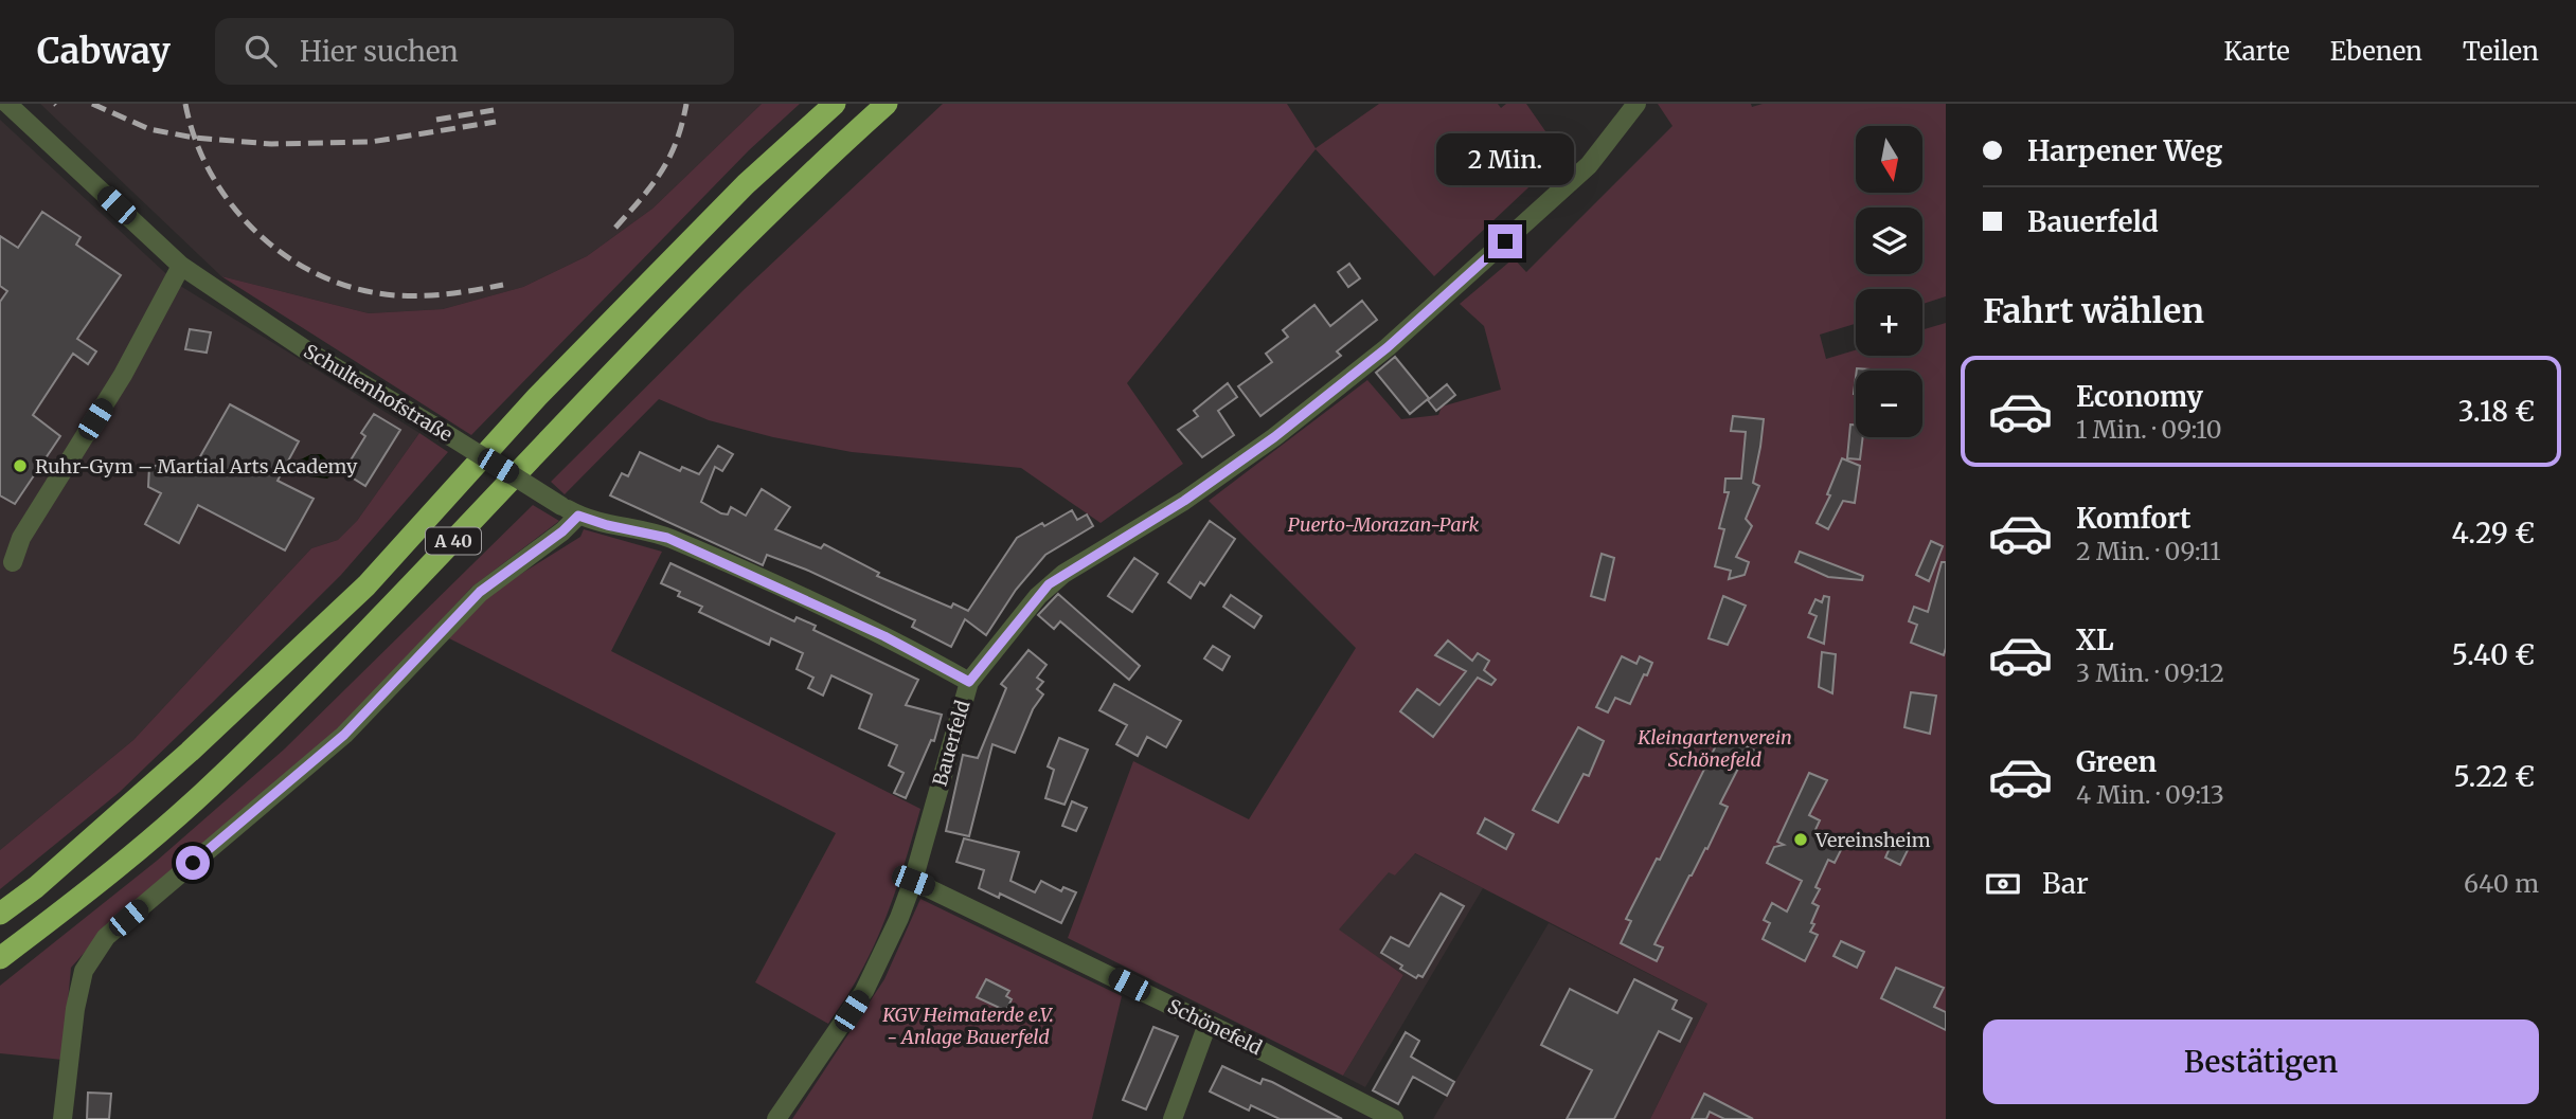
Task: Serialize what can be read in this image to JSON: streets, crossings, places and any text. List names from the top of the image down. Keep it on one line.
{"streets":{"highway":["A 40"],"street":["Schultenhofstraße","Bauerfeld","Schönefeld"]},"crossings":[["Schultenhofstraße","Bauerfeld"],["Bauerfeld","Schönefeld"]],"parks":["Puerto-Morazan-Park","Kleingartenverein Schönefeld","KGV Heimaterde e.V. - Anlage Bauerfeld"],"places":["Ruhr-Gym – Martial Arts Academy","Vereinsheim"],"north":"bottom","page":{"header":"Cabway","search":"Hier suchen","nav":["Karte","Ebenen","Teilen"],"banner":["Harpener Weg","Bauerfeld"],"map_buttons":["+","−"],"bubble":"2 Min.","heading":"Fahrt wählen","list":[{"name":"Economy","note":"1 Min. · 09:10","value":"3.18 €"},{"name":"Komfort","note":"2 Min. · 09:11","value":"4.29 €"},{"name":"XL","note":"3 Min. · 09:12","value":"5.40 €"},{"name":"Green","note":"4 Min. · 09:13","value":"5.22 €"}],"pay":["Bar","640 m"],"buttons":"Bestätigen"}}
